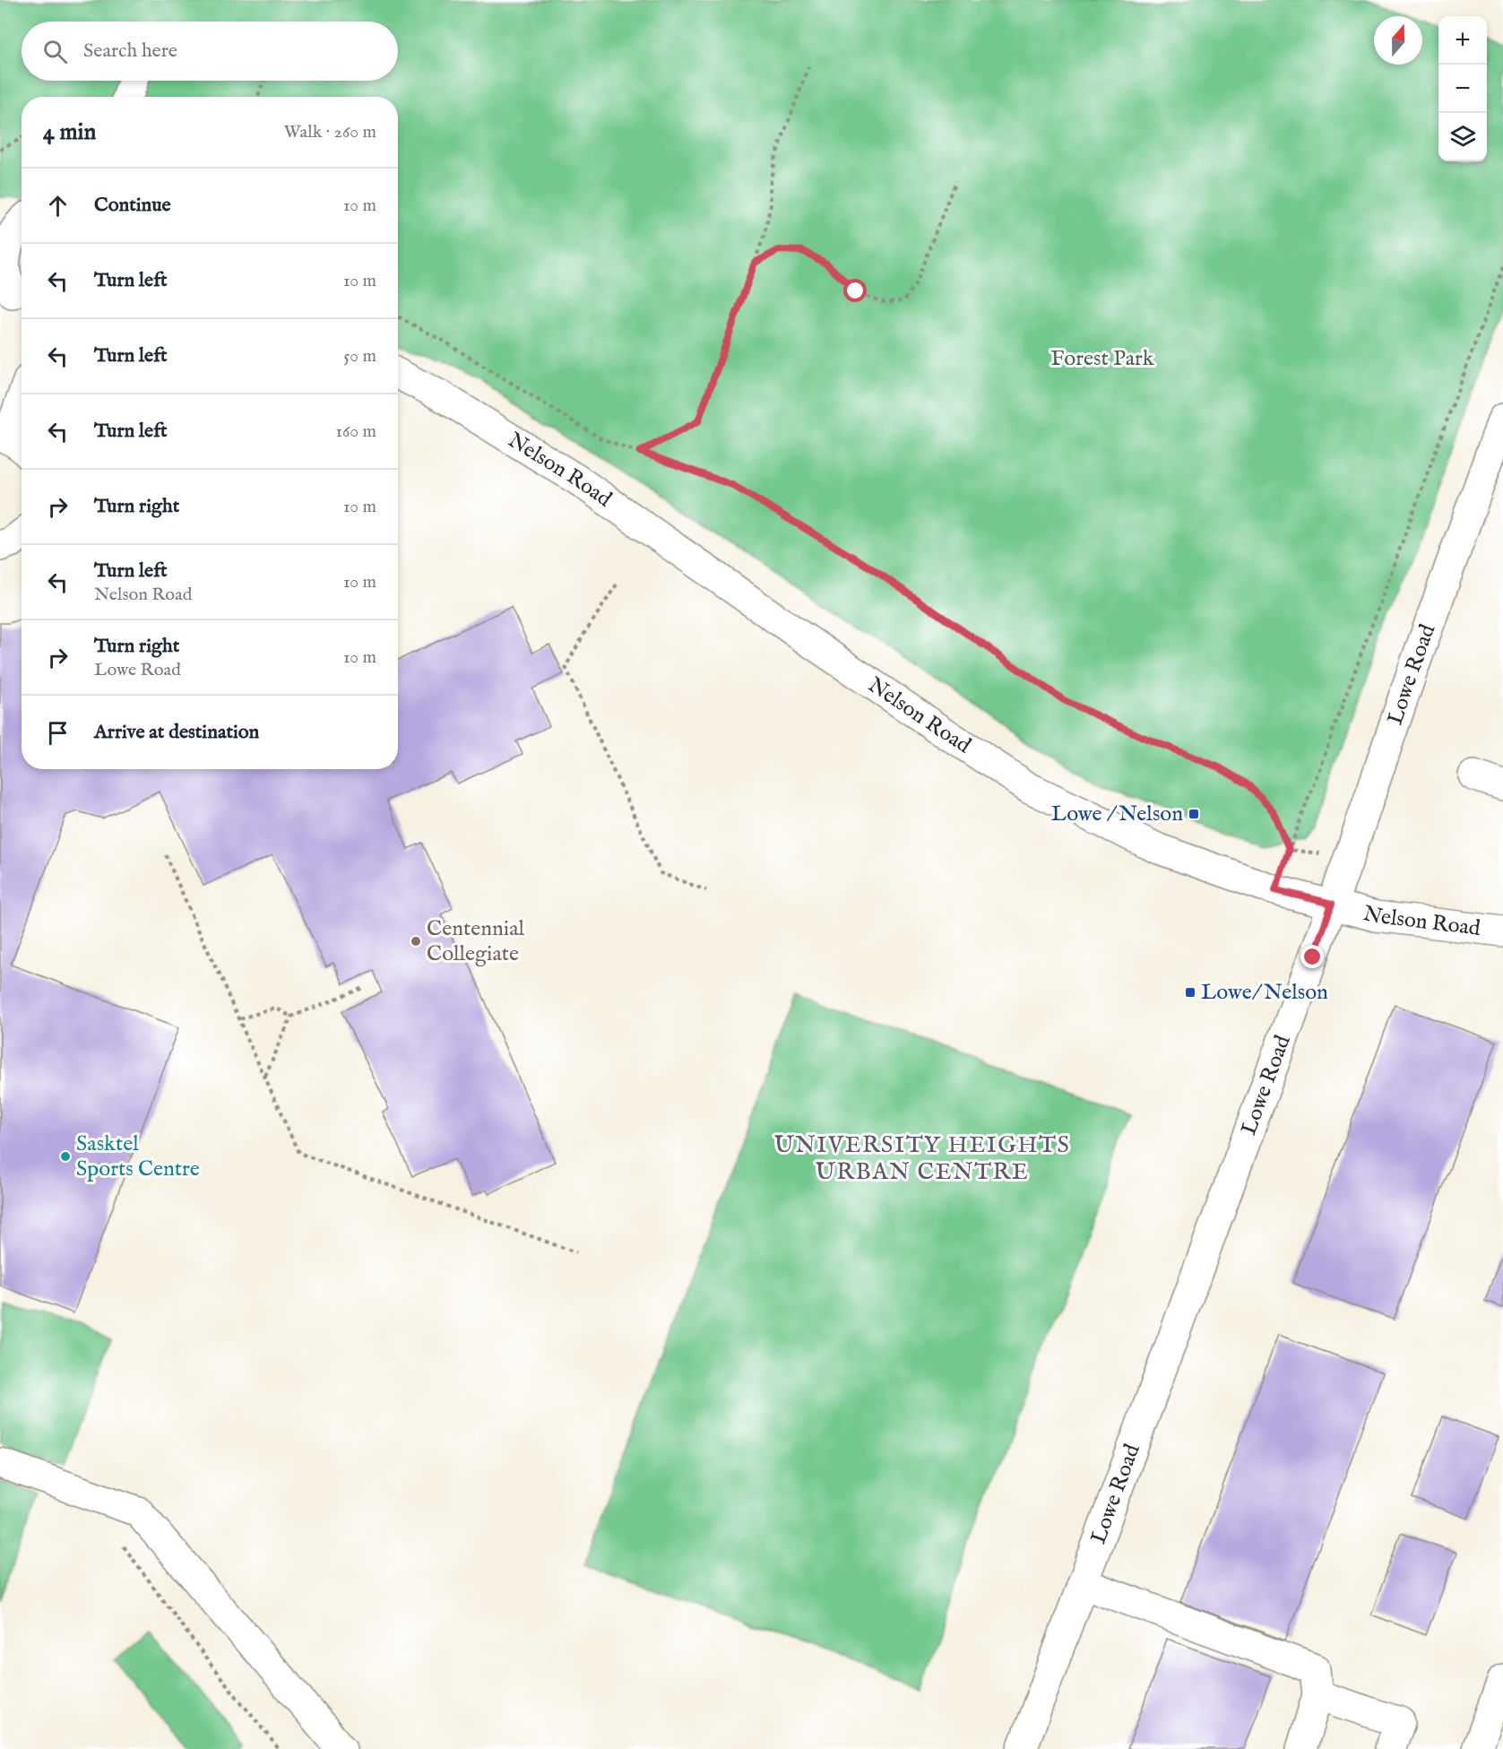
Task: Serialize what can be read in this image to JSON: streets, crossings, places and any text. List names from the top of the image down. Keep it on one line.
{"streets":{"street":["Nelson Road","Lowe Road"]},"crossings":[["Nelson Road","Lowe Road"]],"districts":["UNIVERSITY HEIGHTS URBAN CENTRE"],"parks":["Forest Park"],"places":{"transit":["Lowe / Nelson","Lowe/ Nelson"],"other":["Centennial Collegiate","Sasktel Sports Centre"]},"north":"top","page":{"map_buttons":["+","−"],"search":"Search here","heading":["4 min","Walk · 260 m"],"list":[["Continue","10 m"],["Turn left","10 m"],["Turn left","50 m"],["Turn left","160 m"],["Turn right","10 m"],["Turn left","Nelson Road","10 m"],["Turn right","Lowe Road","10 m"],"Arrive at destination"]}}
